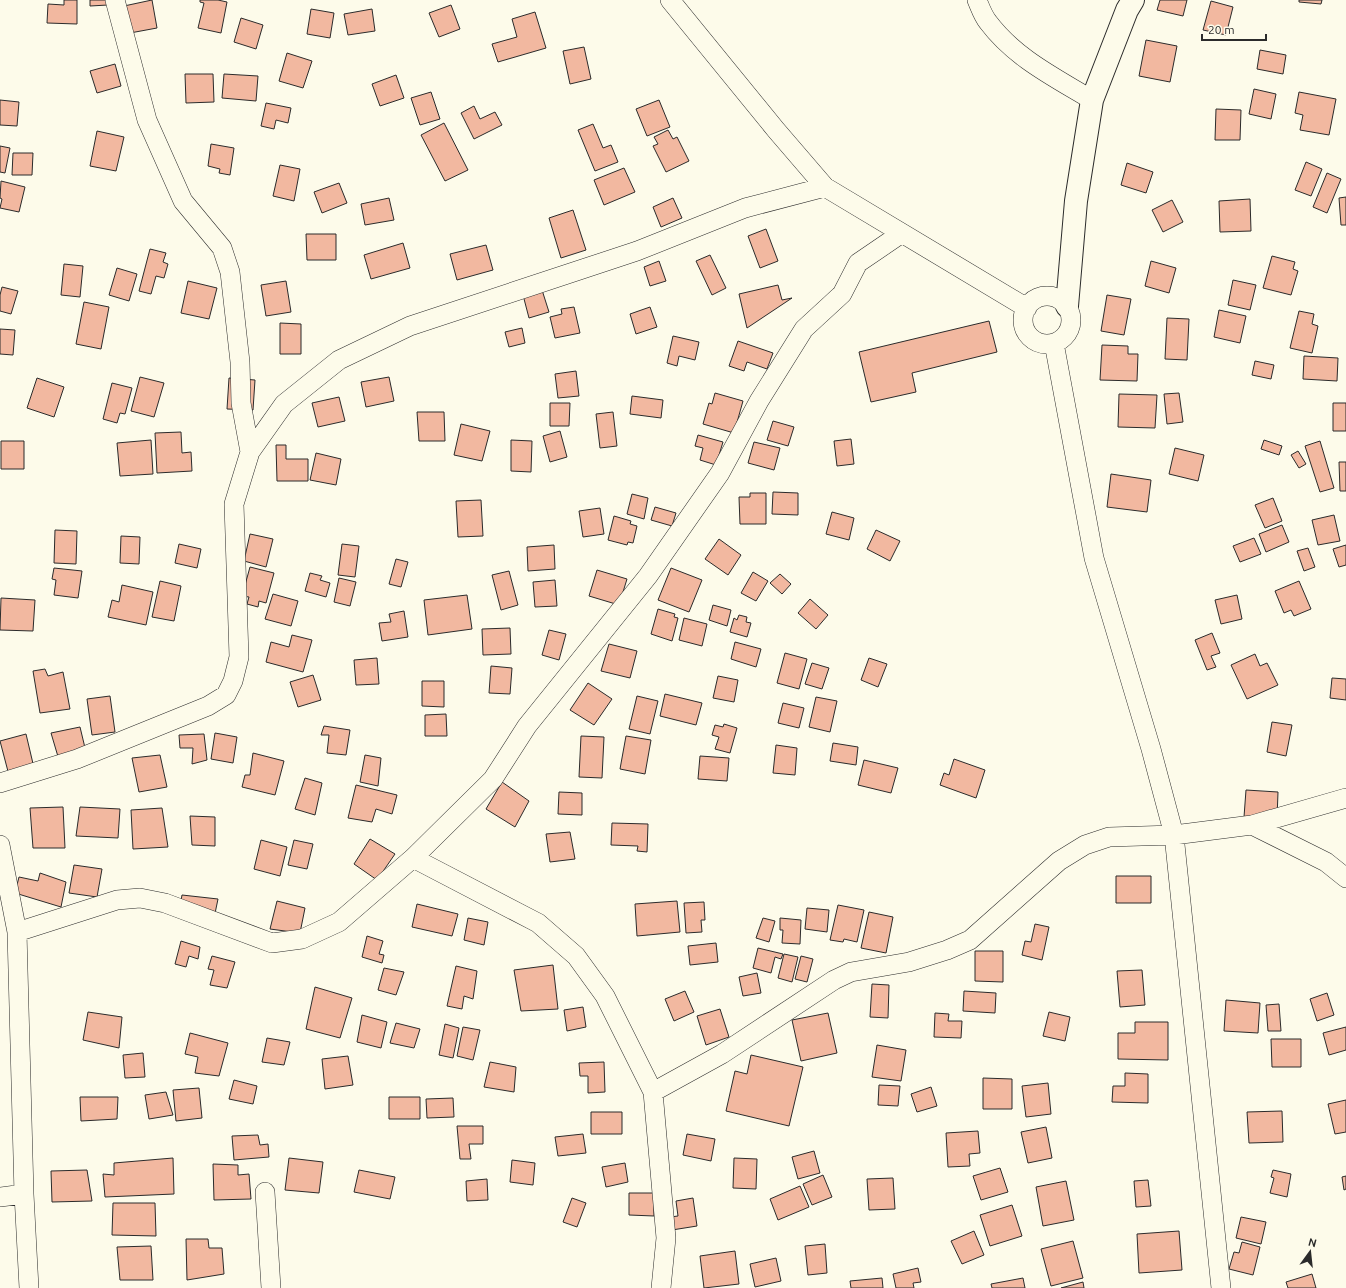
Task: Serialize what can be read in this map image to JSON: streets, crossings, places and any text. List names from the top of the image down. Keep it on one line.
{"scale_bar":"20 m","north":"top"}
